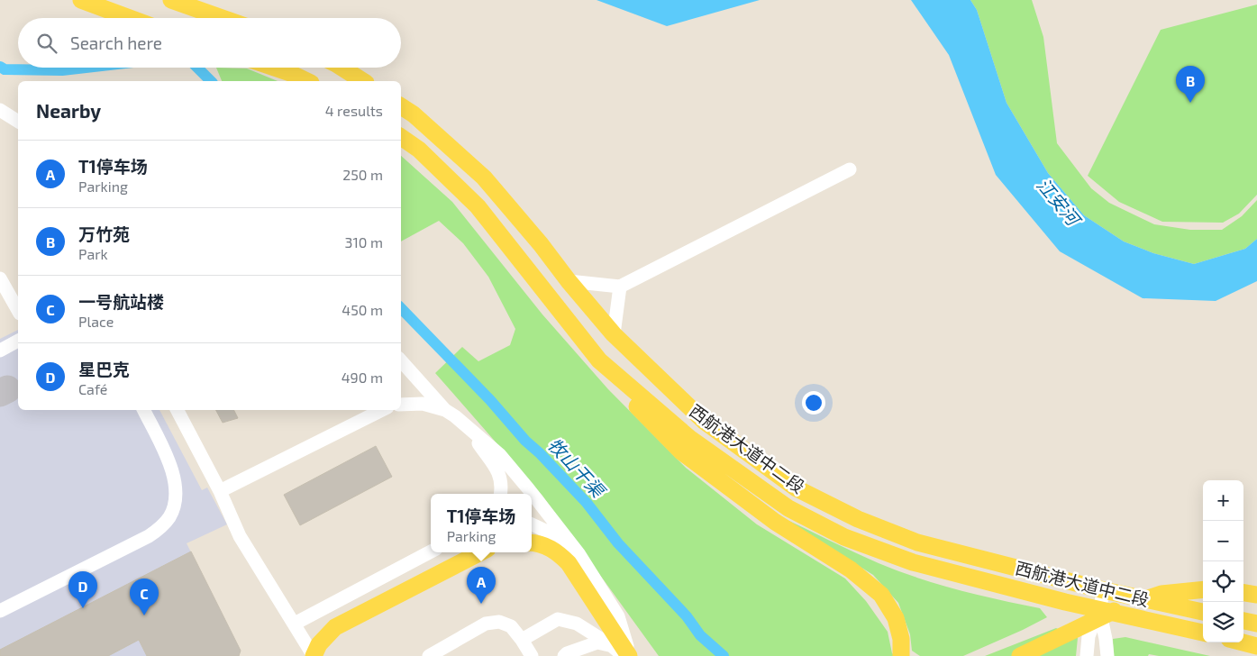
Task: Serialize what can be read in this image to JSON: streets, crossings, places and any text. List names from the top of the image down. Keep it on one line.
{"streets":{"main road":["西航港大道中二段"]},"water":["江安河","牧山干渠"],"page":{"search":"Search here","pins":["B","A","D","C"],"heading":["Nearby","4 results"],"list":[{"mark":"A","name":"T1停车场","note":"Parking","value":"250 m"},{"mark":"B","name":"万竹苑","note":"Park","value":"310 m"},{"mark":"C","name":"一号航站楼","note":"Place","value":"450 m"},{"mark":"D","name":"星巴克","note":"Café","value":"490 m"}],"map_buttons":["+","−"],"popup":["T1停车场","Parking"]}}
